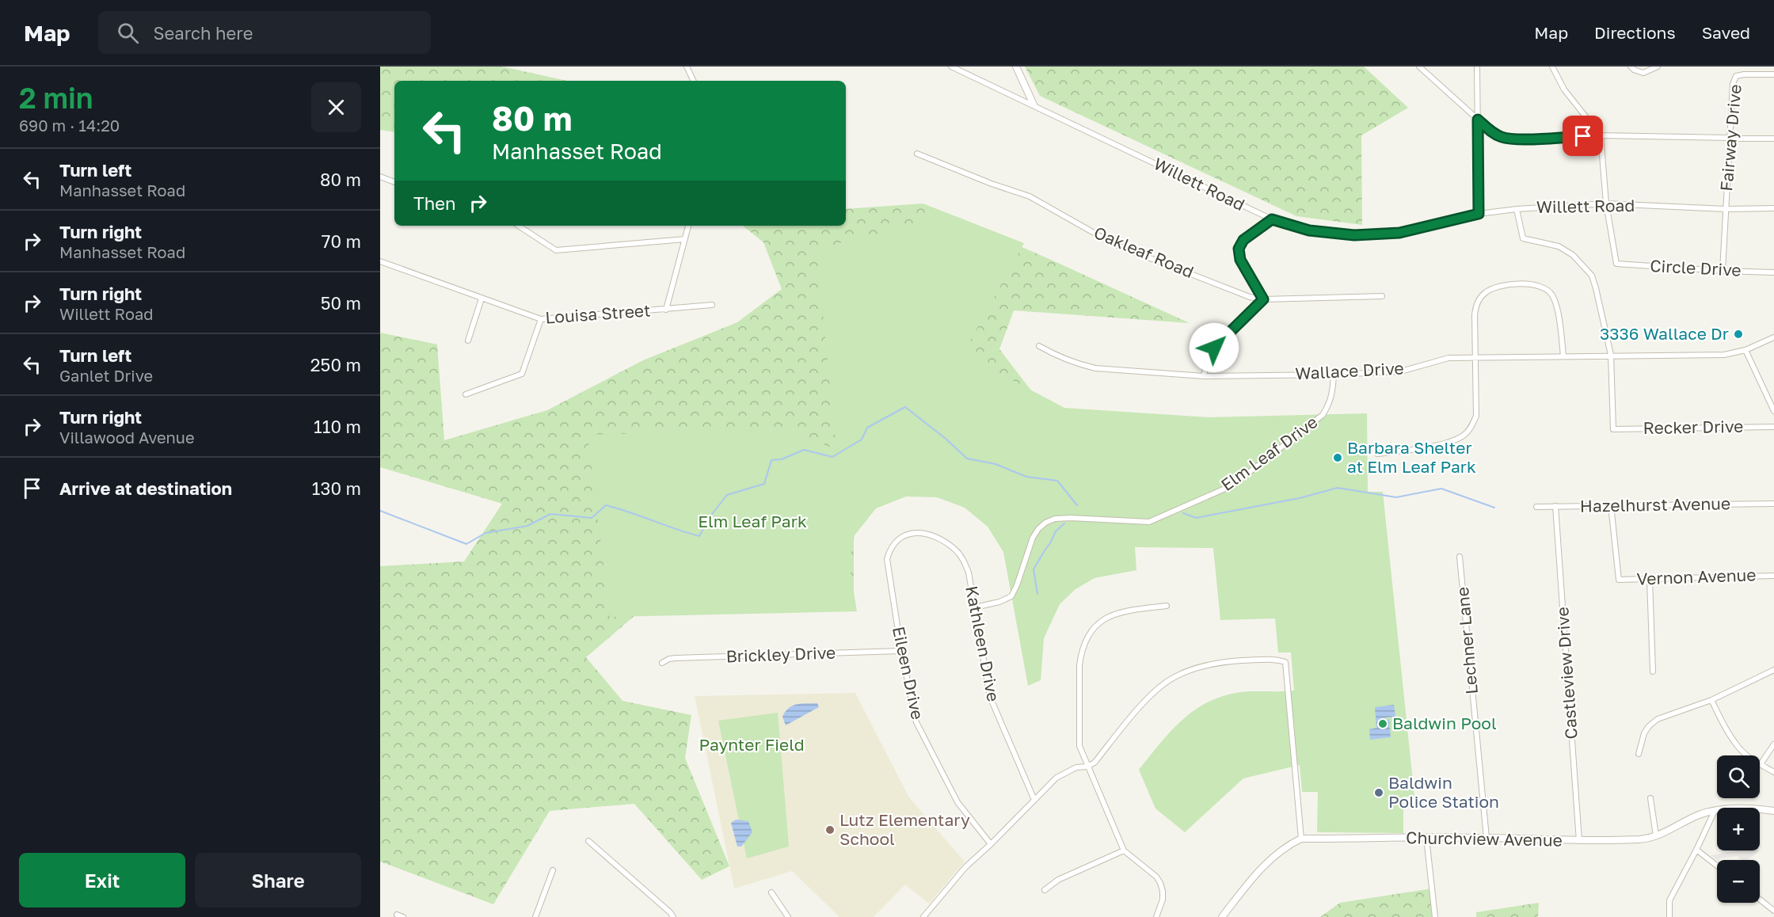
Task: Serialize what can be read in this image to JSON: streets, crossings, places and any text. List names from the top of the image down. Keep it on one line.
{"streets":{"street":["Fairway Drive","Willett Road","Oakleaf Road","Circle Drive","Louisa Street","Wallace Drive","Recker Drive","Elm Leaf Drive","Hazelhurst Avenue","Vernon Avenue","Lechner Lane","Kathleen Drive","Brickley Drive","Eileen Drive","Castleview Drive","Churchview Avenue"]},"crossings":[["Fairway Drive","Willett Road"],["Fairway Drive","Circle Drive"],["Willett Road","Circle Drive"],["Wallace Drive","Recker Drive"],["Wallace Drive","Elm Leaf Drive"],["Elm Leaf Drive","Kathleen Drive"],["Hazelhurst Avenue","Vernon Avenue"],["Hazelhurst Avenue","Castleview Drive"],["Lechner Lane","Churchview Avenue"],["Kathleen Drive","Eileen Drive"],["Brickley Drive","Eileen Drive"],["Castleview Drive","Churchview Avenue"]],"parks":["Elm Leaf Park","Paynter Field"],"places":["3336 Wallace Dr","Barbara Shelter at Elm Leaf Park","Baldwin Pool","Baldwin Police Station","Lutz Elementary School"],"page":{"header":"Map","search":"Search here","nav":["Map","Directions","Saved"],"heading":["2 min","690 m · 14:20"],"turn":["80 m","Manhasset Road"],"list":[{"name":"Turn left","note":"Manhasset Road","value":"80 m"},{"name":"Turn right","note":"Manhasset Road","value":"70 m"},{"name":"Turn right","note":"Willett Road","value":"50 m"},{"name":"Turn left","note":"Ganlet Drive","value":"250 m"},{"name":"Turn right","note":"Villawood Avenue","value":"110 m"},{"name":"Arrive at destination","value":"130 m"}],"then":"Then","map_buttons":["+","−"],"buttons":["Exit","Share"]}}
